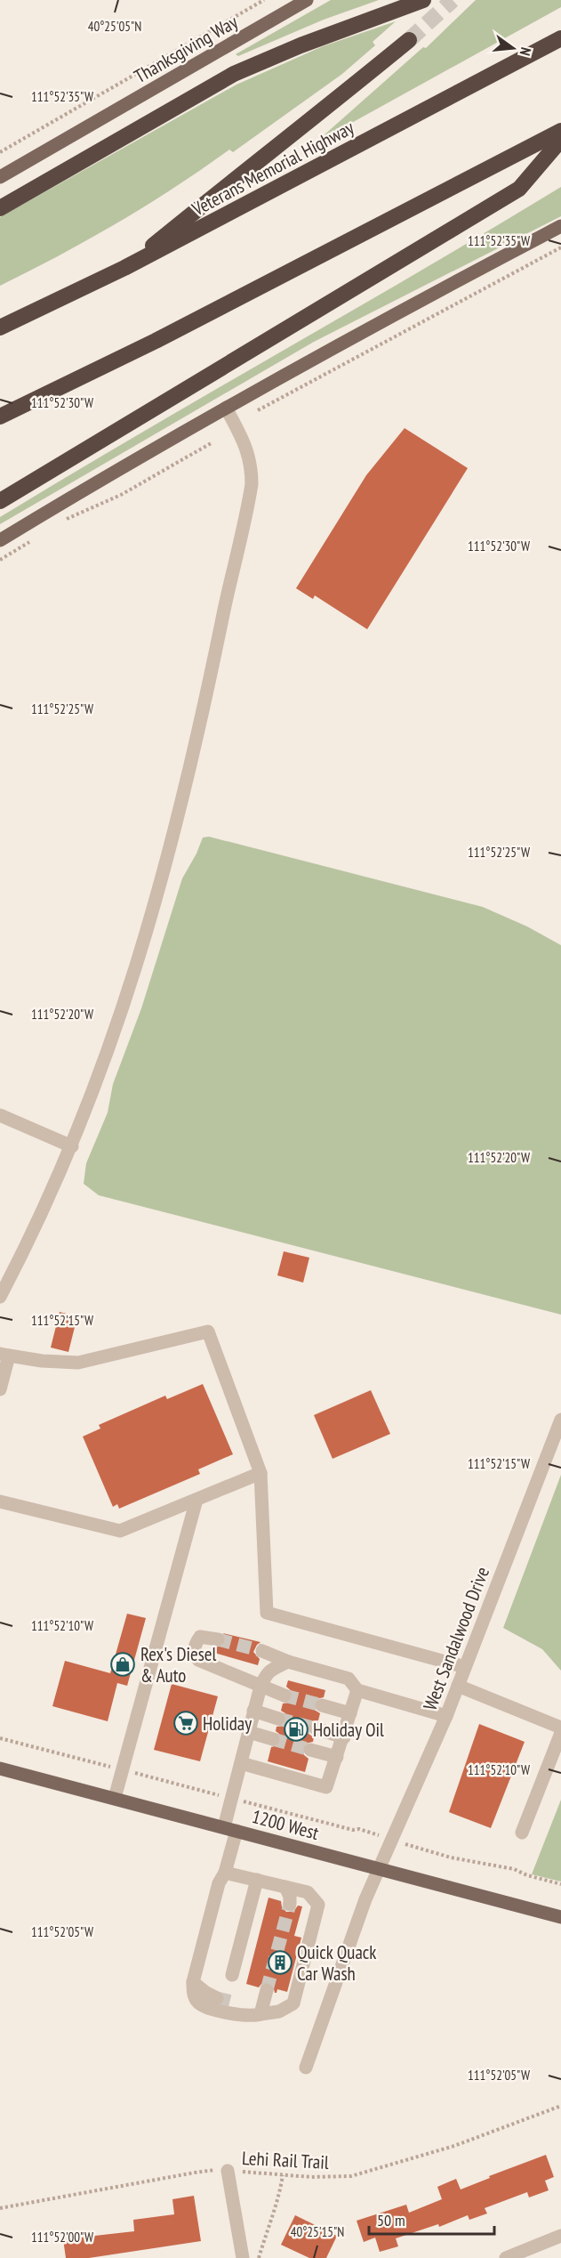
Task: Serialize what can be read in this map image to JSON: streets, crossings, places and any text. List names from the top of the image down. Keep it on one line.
{"streets":{"highway":["Veterans Memorial Highway"],"main road":["Thanksgiving Way","1200 West"],"street":["West Sandalwood Drive"],"path":["Lehi Rail Trail"]},"crossings":[["West Sandalwood Drive","1200 West"]],"places":{"shop":["Rex's Diesel & Auto"],"supermarket":["Holiday"],"fuel station":["Holiday Oil"],"building":["Quick Quack Car Wash"]},"scale_bar":"50 m","north":"right","coordinates":["40°25'05\"N","111°52'35\"W","111°52'30\"W","111°52'25\"W","111°52'20\"W","111°52'15\"W","111°52'10\"W","111°52'05\"W","40°25'15\"N","111°52'00\"W"]}
